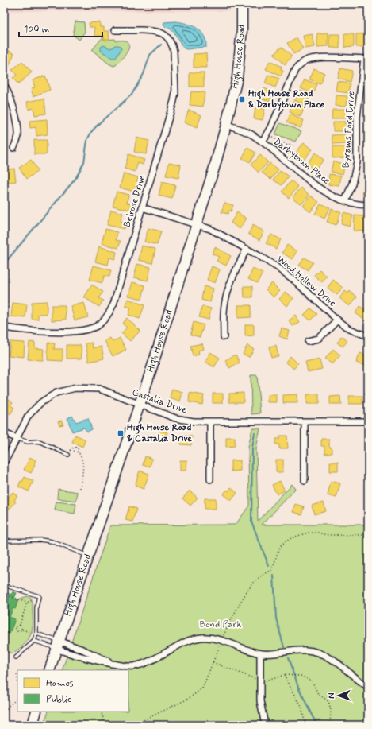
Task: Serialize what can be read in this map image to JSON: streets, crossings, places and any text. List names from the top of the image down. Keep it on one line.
{"streets":{"main road":["High House Road"],"street":["Byrams Ford Drive","Darbytown Place","Belrose Drive","Wood Hollow Drive","Castalia Drive"]},"crossings":[["High House Road","Darbytown Place"],["High House Road","Wood Hollow Drive"],["High House Road","Castalia Drive"],["Byrams Ford Drive","Darbytown Place"],["Belrose Drive","Wood Hollow Drive"]],"parks":["Bond Park"],"places":{"transit":["High House Road & Darbytown Place","High House Road & Castalia Drive"]},"legend":["Homes","Public"],"scale_bar":"100 m","north":"left"}
